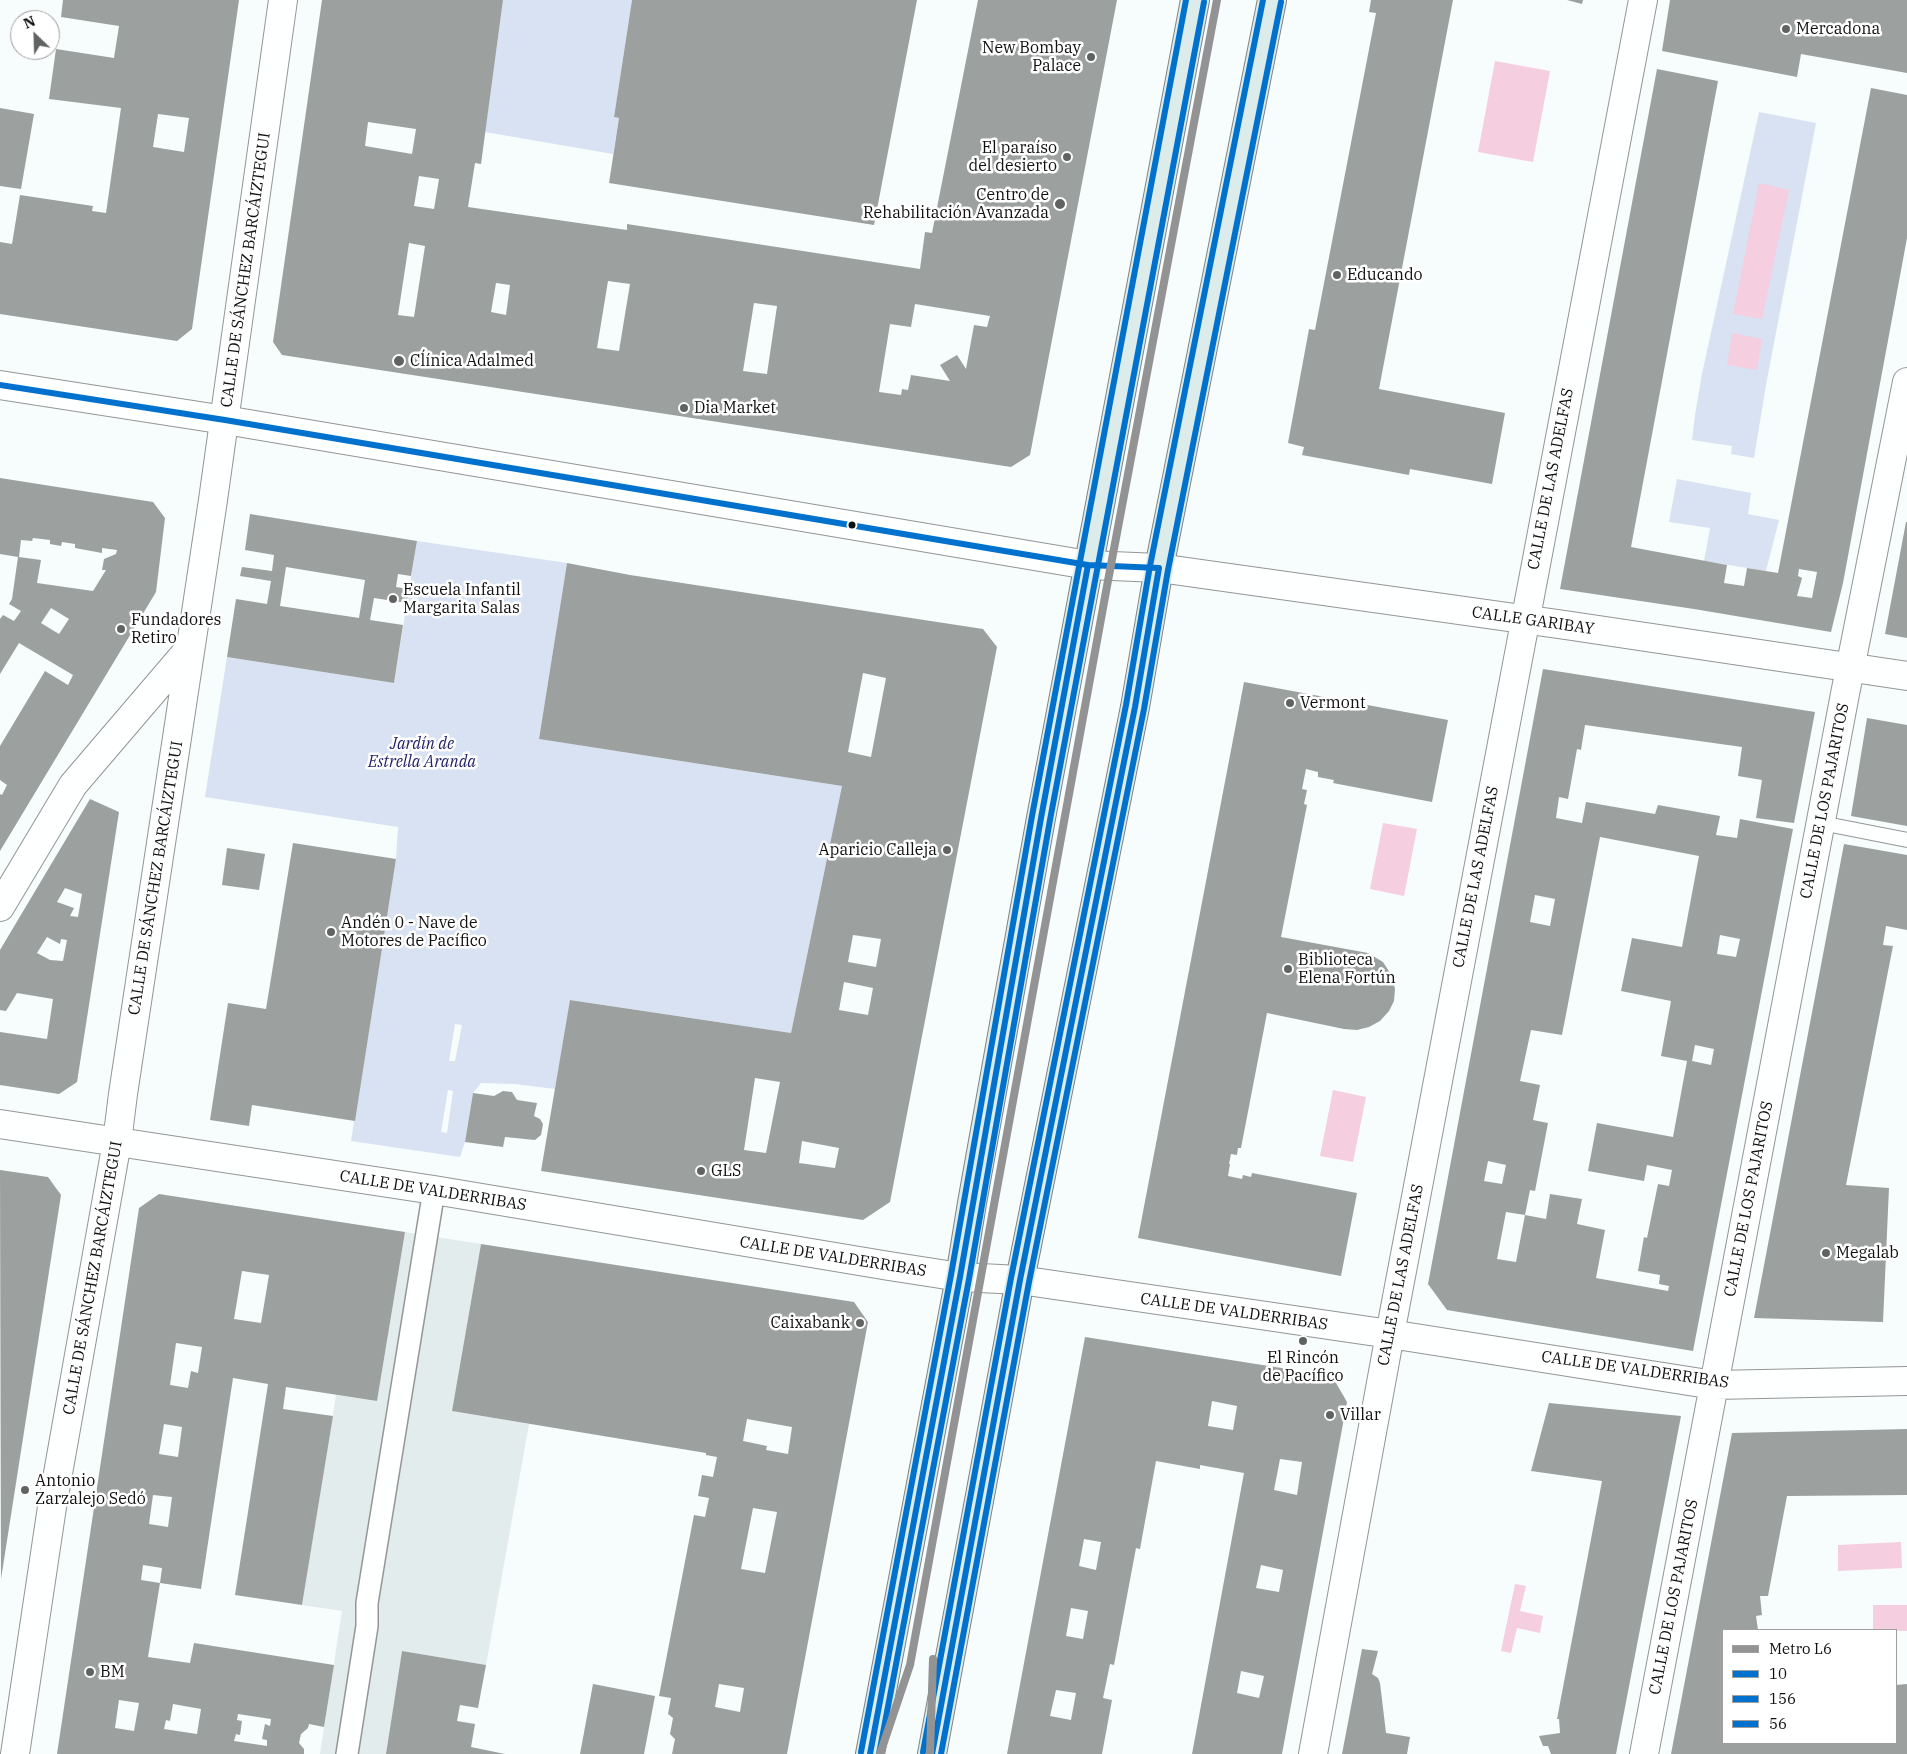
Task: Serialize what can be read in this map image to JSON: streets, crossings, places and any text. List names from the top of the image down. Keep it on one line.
{"streets":{"street":["CALLE DE SÁNCHEZ BARCÁIZTEGUI","CALLE DE LAS ADELFAS","CALLE GARIBAY","CALLE DE LOS PAJARITOS","CALLE DE VALDERRIBAS"]},"crossings":[["CALLE DE SÁNCHEZ BARCÁIZTEGUI","CALLE GARIBAY"],["CALLE DE SÁNCHEZ BARCÁIZTEGUI","CALLE DE VALDERRIBAS"],["CALLE DE LAS ADELFAS","CALLE GARIBAY"],["CALLE DE LAS ADELFAS","CALLE DE VALDERRIBAS"],["CALLE GARIBAY","CALLE DE LOS PAJARITOS"],["CALLE DE LOS PAJARITOS","CALLE DE VALDERRIBAS"]],"parks":["Jardín de Estrella Aranda"],"places":["Mercadona","New Bombay Palace","El paraíso del desierto","Centro de Rehabilitación Avanzada","Educando","Cĺínica Adalmed","Dia Market","Escuela Infantil Margarita Salas","Fundadores Retiro","Vermont","Aparicio Calleja","Andén 0 - Nave de Motores de Pacífico","Biblioteca Elena Fortún","GLS","Megalab","Caixabank","El Rincón de Pacífico","Villar","Antonio Zarzalejo Sedó","BM"],"lines":["metro line L6","transit line 56","transit line 156","transit line 10"],"legend":["Metro L6","10","156","56"],"north":"top left"}
